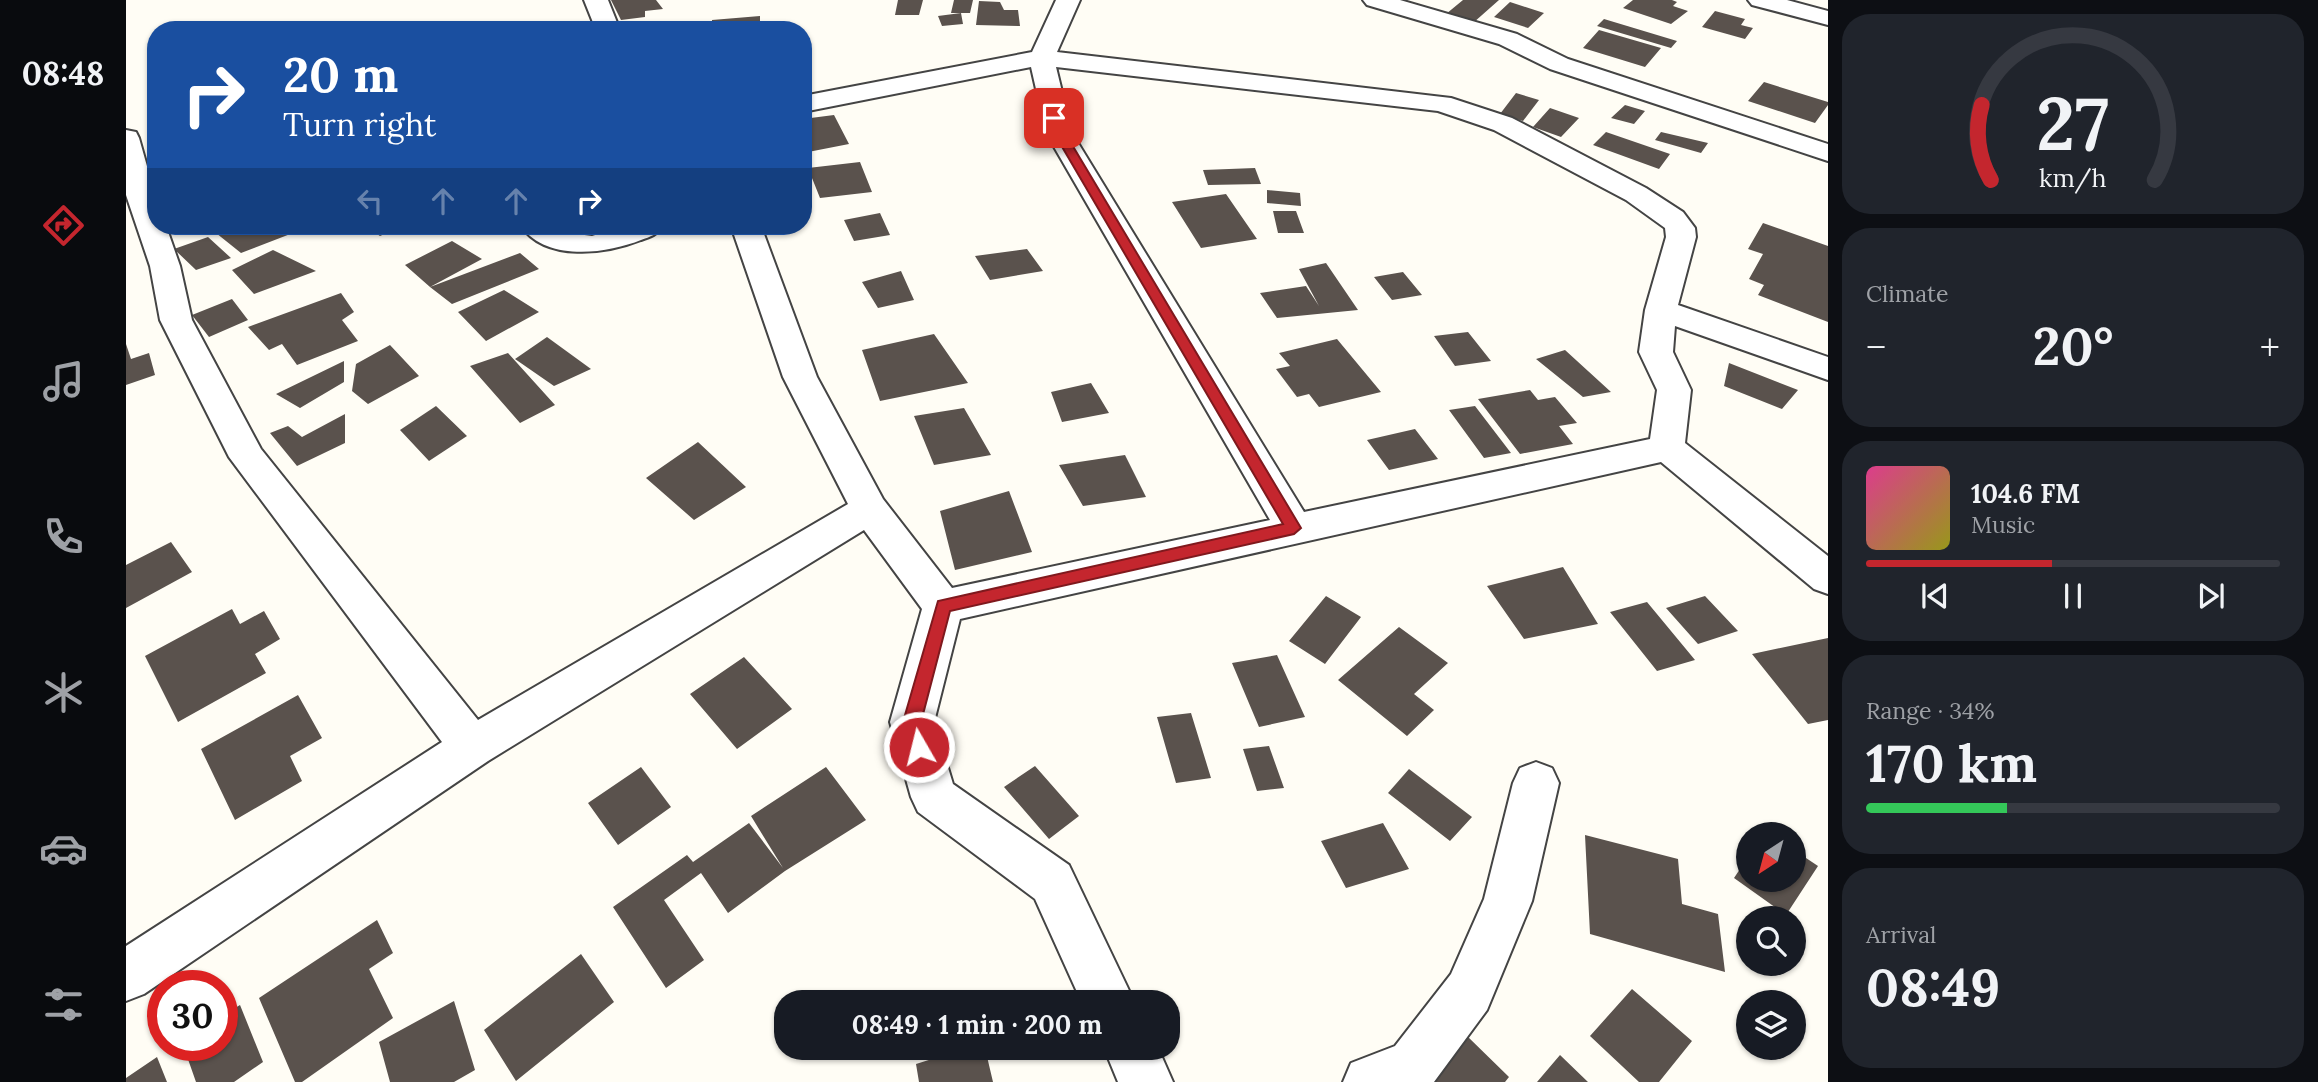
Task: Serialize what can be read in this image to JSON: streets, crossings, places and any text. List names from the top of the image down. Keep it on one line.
{"north":"bottom left","page":{"tabs":"08:48","turn":["20 m","Turn right"],"tile":["Climate",["Range · 34%","170 km"],["Arrival","08:49"]],"heat":["−","20°","+"],"song":["104.6 FM","Music"],"limit":"30","trip":"08:49 · 1 min · 200 m","gauge":["27","km/h"]}}
